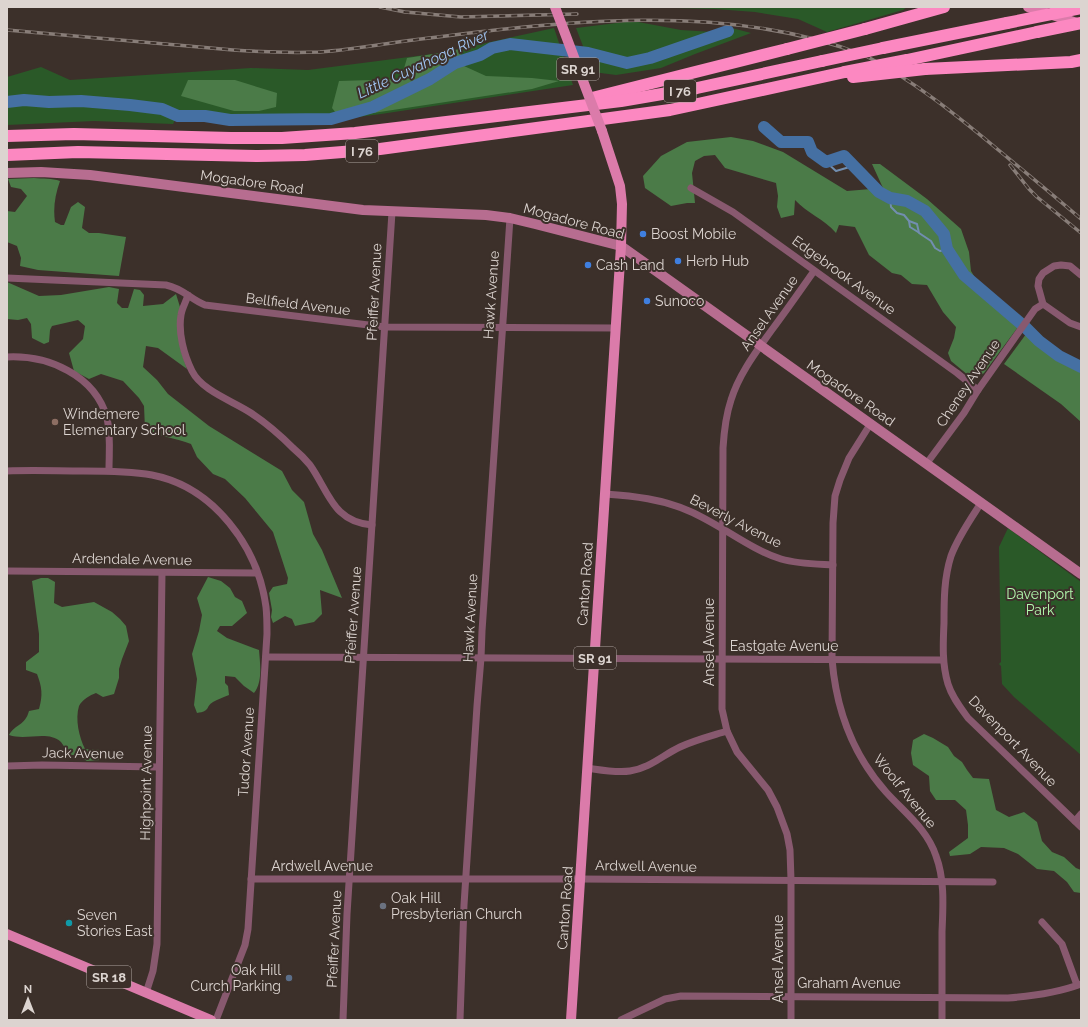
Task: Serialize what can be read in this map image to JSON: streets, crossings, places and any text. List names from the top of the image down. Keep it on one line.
{"streets":{"highway":["I 76"],"main road":["SR 91","Canton Road","SR 18"],"street":["Mogadore Road","Edgebrook Avenue","Pfeiffer Avenue","Hawk Avenue","Bellfield Avenue","Ansel Avenue","Cheney Avenue","Beverly Avenue","Ardendale Avenue","Eastgate Avenue","Davenport Avenue","Tudor Avenue","Jack Avenue","Highpoint Avenue","Woolf Avenue","Ardwell Avenue","Graham Avenue"]},"crossings":[["SR 91","Mogadore Road"],["SR 91","Canton Road"],["Mogadore Road","Pfeiffer Avenue"],["Mogadore Road","Hawk Avenue"],["Mogadore Road","Ansel Avenue"],["Mogadore Road","Cheney Avenue"],["Mogadore Road","Canton Road"],["Mogadore Road","Davenport Avenue"],["Mogadore Road","Woolf Avenue"],["Edgebrook Avenue","Ansel Avenue"],["Edgebrook Avenue","Cheney Avenue"],["Pfeiffer Avenue","Bellfield Avenue"],["Pfeiffer Avenue","Eastgate Avenue"],["Pfeiffer Avenue","Ardwell Avenue"],["Hawk Avenue","Bellfield Avenue"],["Hawk Avenue","Eastgate Avenue"],["Hawk Avenue","Ardwell Avenue"],["Bellfield Avenue","Canton Road"],["Ansel Avenue","Beverly Avenue"],["Ansel Avenue","Eastgate Avenue"],["Ansel Avenue","Ardwell Avenue"],["Ansel Avenue","Graham Avenue"],["Beverly Avenue","Canton Road"],["Beverly Avenue","Woolf Avenue"],["Ardendale Avenue","Tudor Avenue"],["Ardendale Avenue","Highpoint Avenue"],["Canton Road","Eastgate Avenue"],["Canton Road","Ardwell Avenue"],["Eastgate Avenue","Davenport Avenue"],["Eastgate Avenue","Tudor Avenue"],["Eastgate Avenue","Woolf Avenue"],["Tudor Avenue","Ardwell Avenue"],["Jack Avenue","Highpoint Avenue"],["Highpoint Avenue","SR 18"],["Woolf Avenue","Ardwell Avenue"],["Woolf Avenue","Graham Avenue"]],"water":["Little Cuyahoga River"],"parks":["Davenport Park"],"places":["Boost Mobile","Herb Hub","Cash Land","Sunoco","Windemere Elementary School","Oak Hill Presbyterian Church","Seven Stories East","Oak Hill Curch Parking"],"north":"top"}
